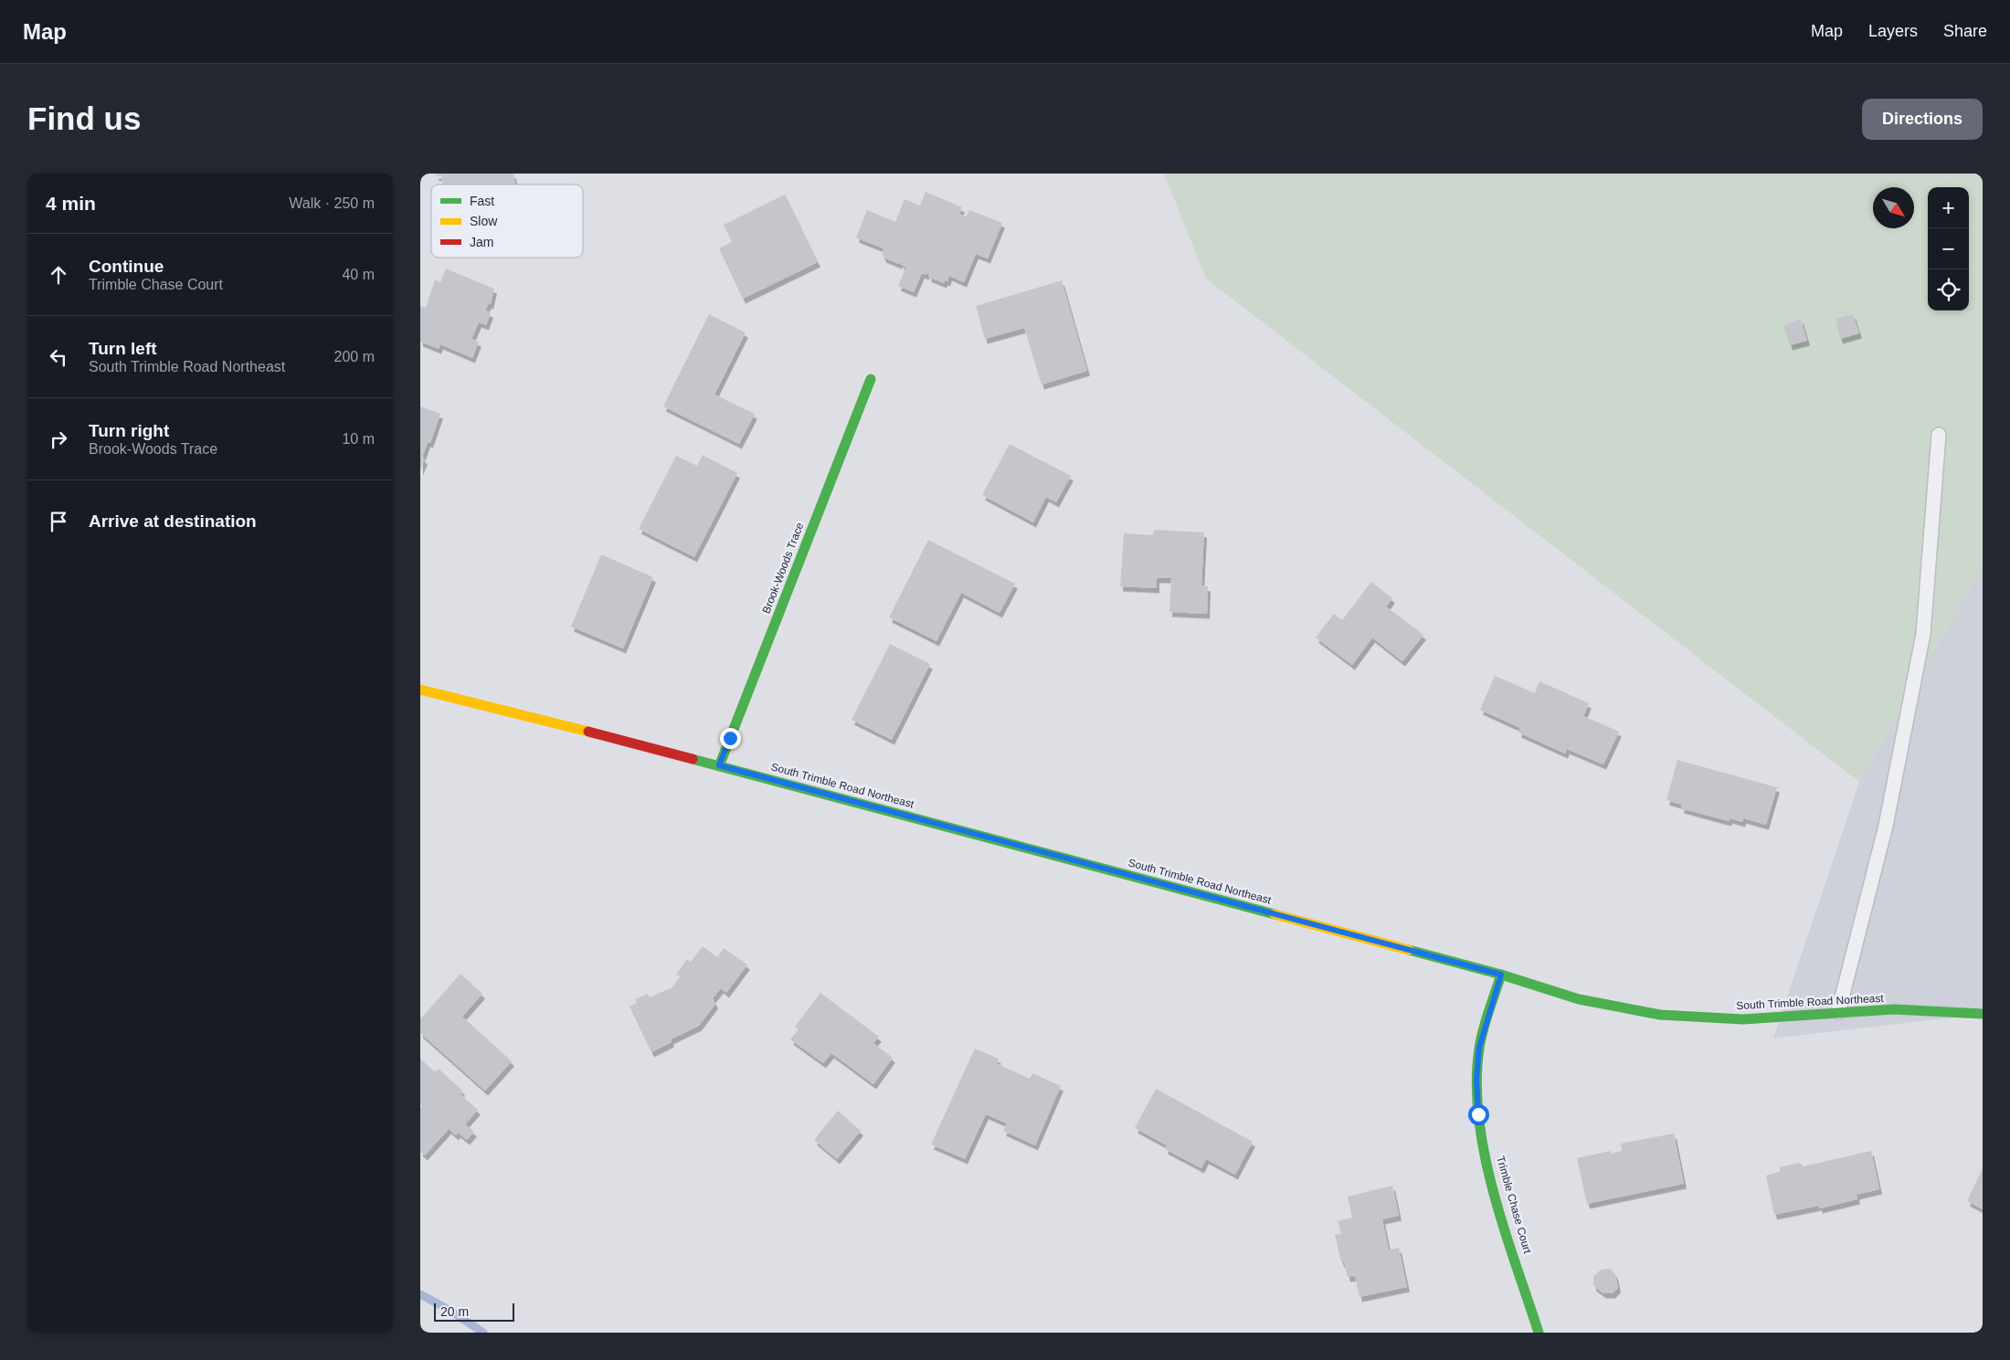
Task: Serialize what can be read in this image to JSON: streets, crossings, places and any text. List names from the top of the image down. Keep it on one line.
{"streets":{"street":["Brook-Woods Trace","South Trimble Road Northeast","Trimble Chase Court"]},"crossings":[["Brook-Woods Trace","South Trimble Road Northeast"],["South Trimble Road Northeast","Trimble Chase Court"]],"legend":["Fast","Slow","Jam"],"scale_bar":"20 m","north":"bottom right","page":{"header":"Map","nav":["Map","Layers","Share"],"buttons":"Directions","title":"Find us","heading":["4 min","Walk · 250 m"],"map_buttons":["+","−"],"list":[["Continue","Trimble Chase Court","40 m"],["Turn left","South Trimble Road Northeast","200 m"],["Turn right","Brook-Woods Trace","10 m"],"Arrive at destination"],"scale":"20 m"}}
